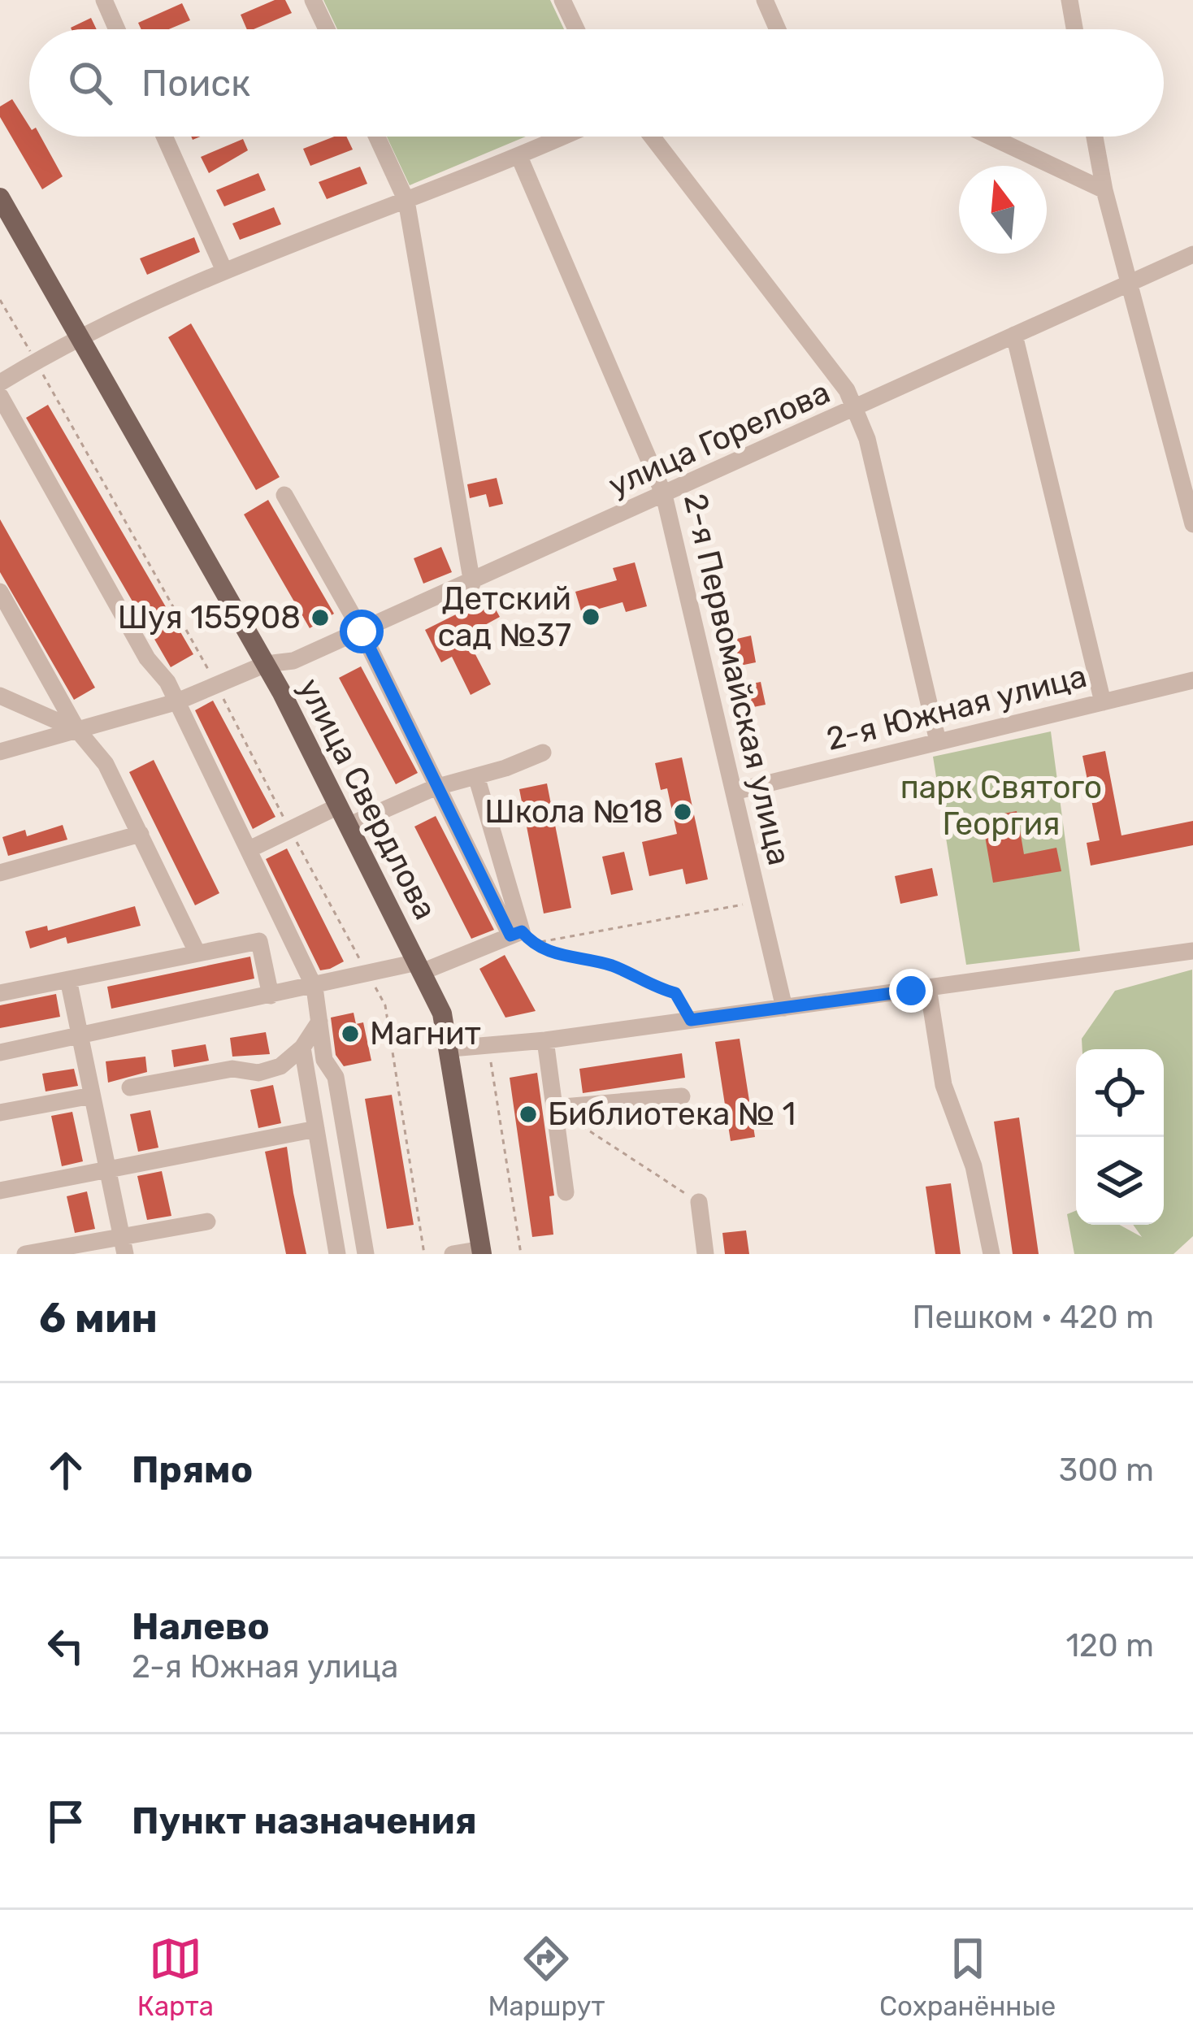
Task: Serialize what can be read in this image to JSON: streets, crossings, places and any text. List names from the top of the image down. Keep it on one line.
{"streets":{"main road":["улица Свердлова"],"street":["улица Горелова","2-я Первомайская улица","2-я Южная улица"]},"crossings":[["улица Горелова","2-я Первомайская улица"],["улица Горелова","улица Свердлова"],["2-я Первомайская улица","2-я Южная улица"]],"parks":["парк Святого Георгия"],"places":["Детский сад №37","Шуя 155908","Школа №18","Магнит","Библиотека № 1"],"north":"top","page":{"search":"Поиск","heading":["6 мин","Пешком · 420 m"],"list":[["Прямо","300 m"],["Налево","2-я Южная улица","120 m"],"Пункт назначения"],"nav":["Карта","Маршрут","Сохранённые"]}}
